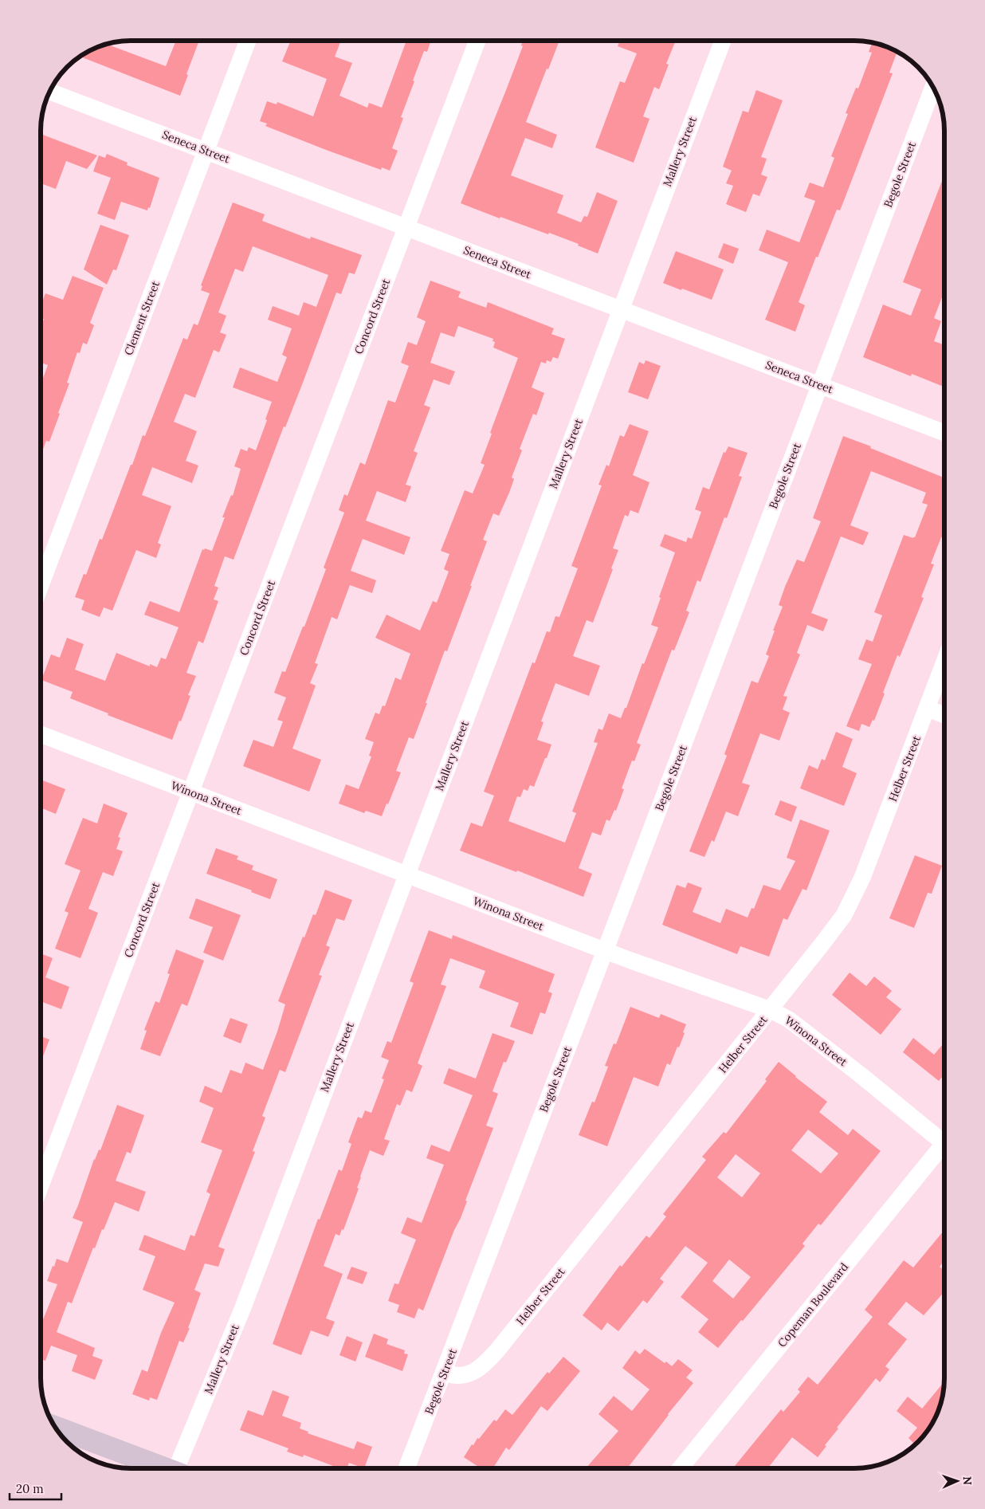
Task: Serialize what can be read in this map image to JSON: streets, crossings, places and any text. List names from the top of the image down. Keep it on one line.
{"streets":{"street":["Seneca Street","Mallery Street","Begole Street","Concord Street","Clement Street","Helber Street","Winona Street","Copeman Boulevard"]},"crossings":[["Seneca Street","Mallery Street"],["Seneca Street","Begole Street"],["Seneca Street","Concord Street"],["Seneca Street","Clement Street"],["Mallery Street","Winona Street"],["Begole Street","Helber Street"],["Begole Street","Winona Street"],["Concord Street","Winona Street"],["Helber Street","Winona Street"]],"scale_bar":"20 m","north":"right"}
